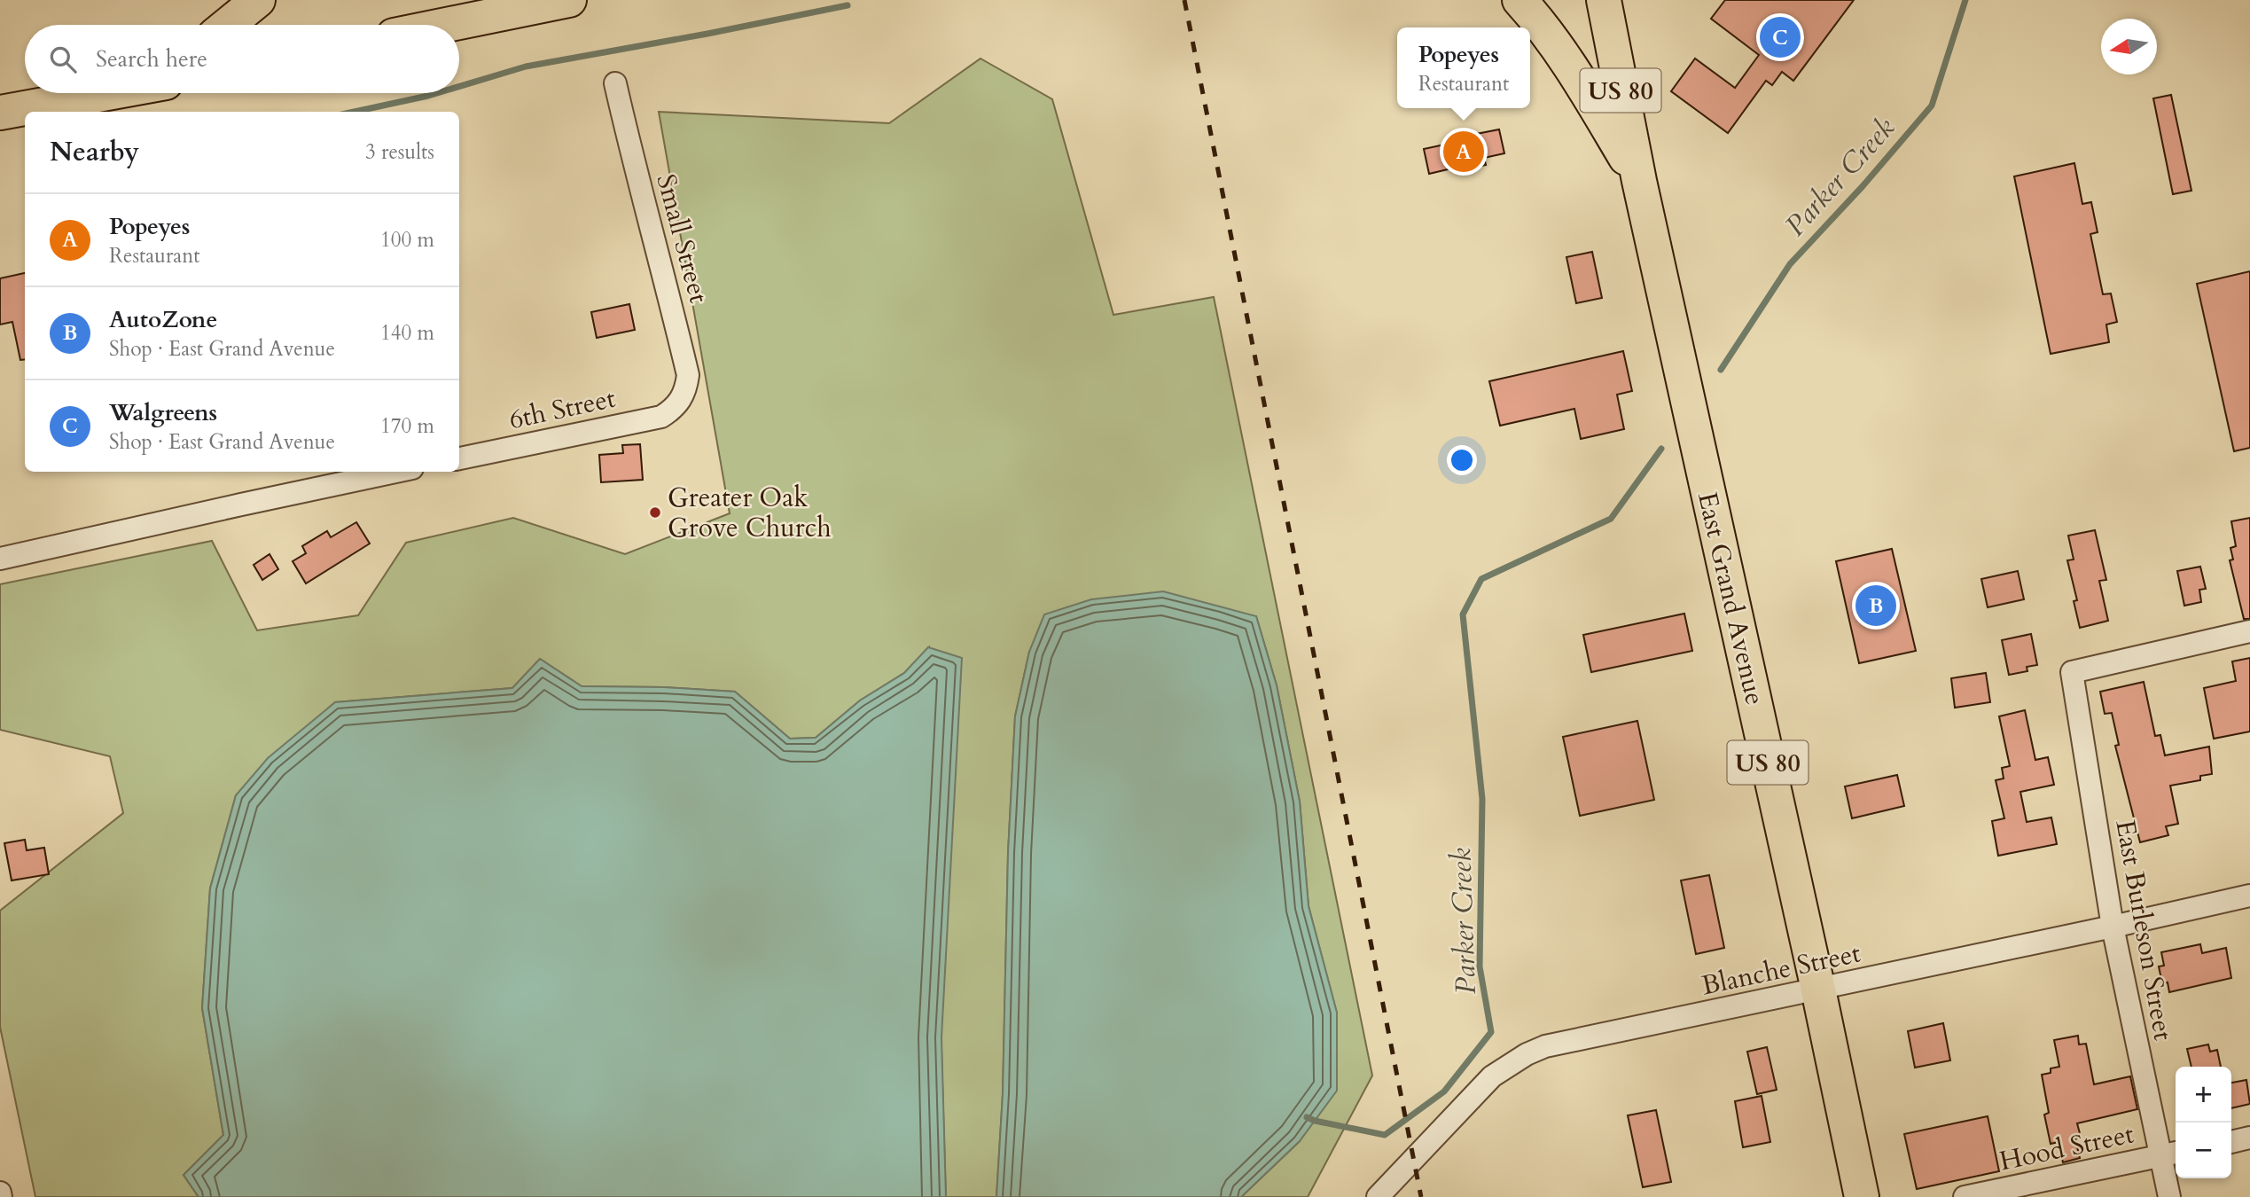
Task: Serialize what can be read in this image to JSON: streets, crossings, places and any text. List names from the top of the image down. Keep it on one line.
{"streets":{"highway":["US 80","East Grand Avenue"],"street":["Small Street","6th Street","East Burleson Street","Blanche Street","Hood Street"]},"crossings":[["Small Street","6th Street"],["East Grand Avenue","Blanche Street"],["East Burleson Street","Blanche Street"],["East Burleson Street","Hood Street"]],"water":["Parker Creek"],"places":["Greater Oak Grove Church"],"north":"left","page":{"pins":["C","A","B"],"search":"Search here","popup":["Popeyes","Restaurant"],"heading":["Nearby","3 results"],"list":[{"mark":"A","name":"Popeyes","note":"Restaurant","value":"100 m"},{"mark":"B","name":"AutoZone","note":"Shop · East Grand Avenue","value":"140 m"},{"mark":"C","name":"Walgreens","note":"Shop · East Grand Avenue","value":"170 m"}],"map_buttons":["+","−"]}}
